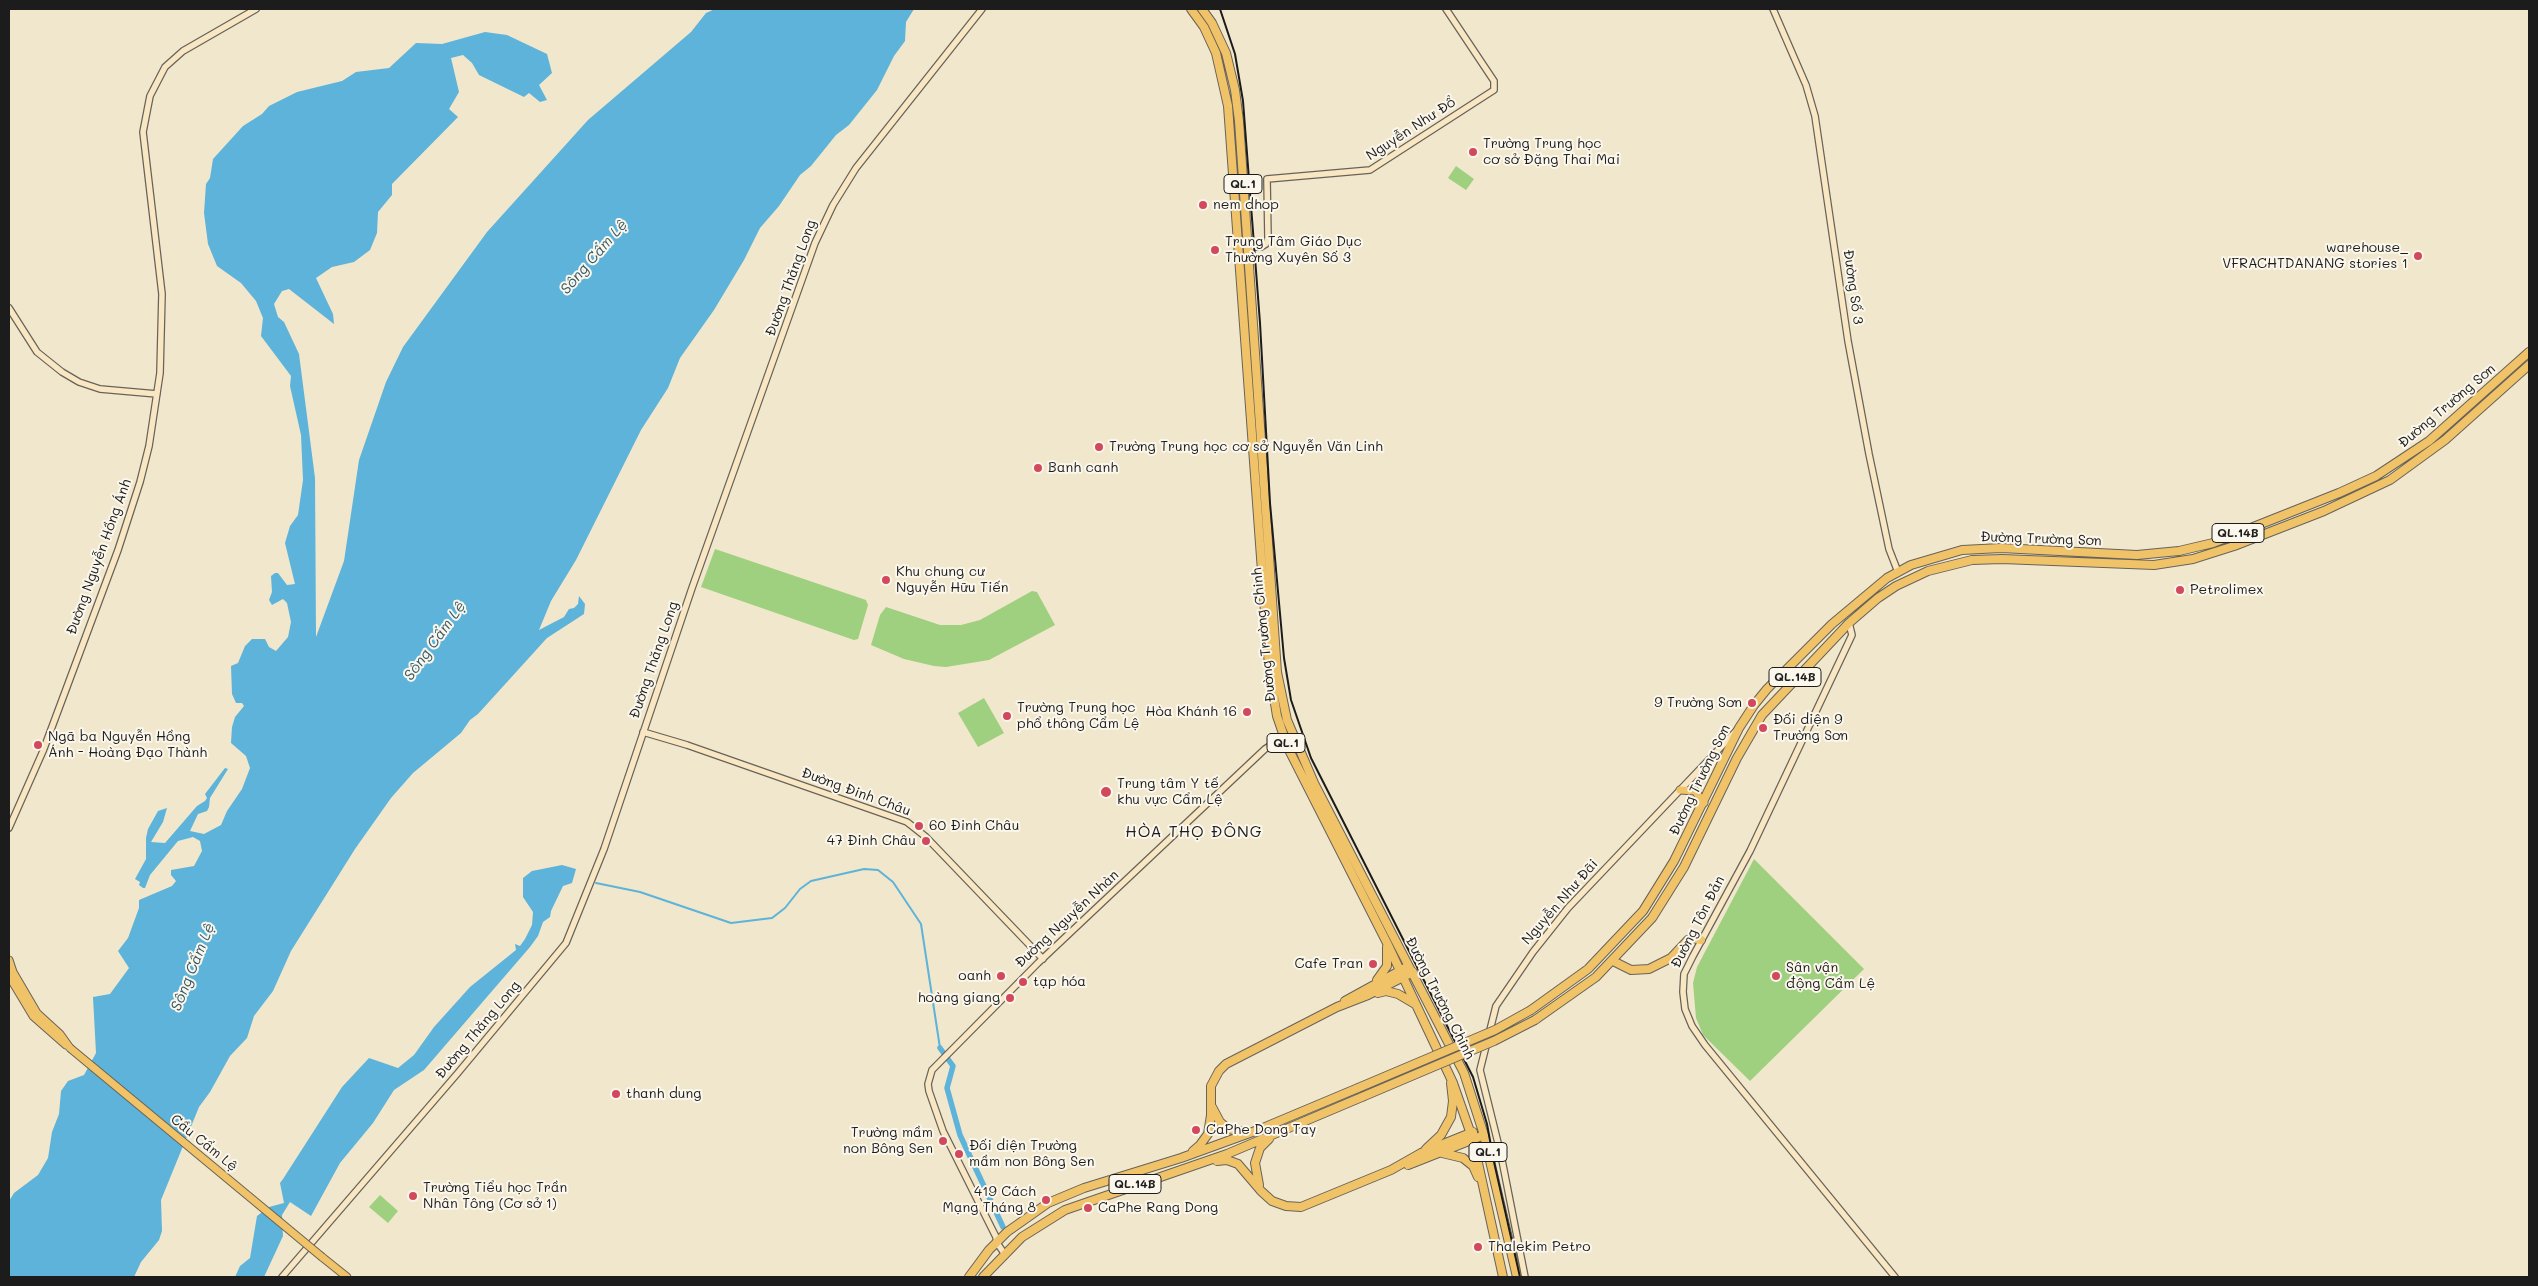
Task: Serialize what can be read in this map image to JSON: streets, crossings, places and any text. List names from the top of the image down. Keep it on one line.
{"streets":{"highway":["QL.1","Đường Trường Sơn","QL.14B","Đường Trường Chinh"],"main road":["Cầu Cẩm Lệ"],"street":["Nguyễn Như Đổ","Đường Thăng Long","Đường Số 3","Đường Nguyễn Hồng Ánh","Đường Đinh Châu","Nguyễn Như Đãi","Đường Nguyễn Nhàn","Đường Tôn Đản"]},"crossings":[["Nguyễn Như Đổ","Đường Trường Chinh"],["Đường Thăng Long","Đường Đinh Châu"],["Đường Số 3","Đường Trường Sơn"],["Đường Trường Sơn","QL.14B"],["Đường Trường Sơn","Nguyễn Như Đãi"],["Đường Trường Sơn","Đường Tôn Đản"],["QL.14B","Đường Nguyễn Nhàn"],["Đường Trường Chinh","Đường Nguyễn Nhàn"],["Đường Đinh Châu","Đường Nguyễn Nhàn"]],"districts":["HÒA THỌ ĐÔNG"],"water":["Sông Cẩm Lệ"],"places":["Trường Trung học cơ sở Đặng Thai Mai","nem dhop","Trung Tâm Giáo Dục Thường Xuyên Số 3","warehouse_ VFRACHTDANANG stories 1","Trường Trung học cơ sở Nguyễn Văn Linh","Banh canh","Khu chung cư Nguyễn Hữu Tiến","Petrolimex","9 Trường Sơn","Hòa Khánh 16","Trường Trung học phổ thông Cẩm Lệ","Đối diện 9 Trường Sơn","Ngã ba Nguyễn Hồng Ánh - Hoàng Đạo Thành","Trung tâm Y tế khu vực Cẩm Lệ","60 Đinh Châu","47 Đinh Châu","Cafe Tran","oanh","Sân vận động Cẩm Lệ","tạp hóa","hoàng giang","thanh dung","CaPhe Dong Tay","Trường mầm non Bông Sen","Đối diện Trường mầm non Bông Sen","Trường Tiểu học Trần Nhân Tông (Cơ sở 1)","419 Cách Mạng Tháng 8","CaPhe Rang Dong","Thalekim Petro"]}
